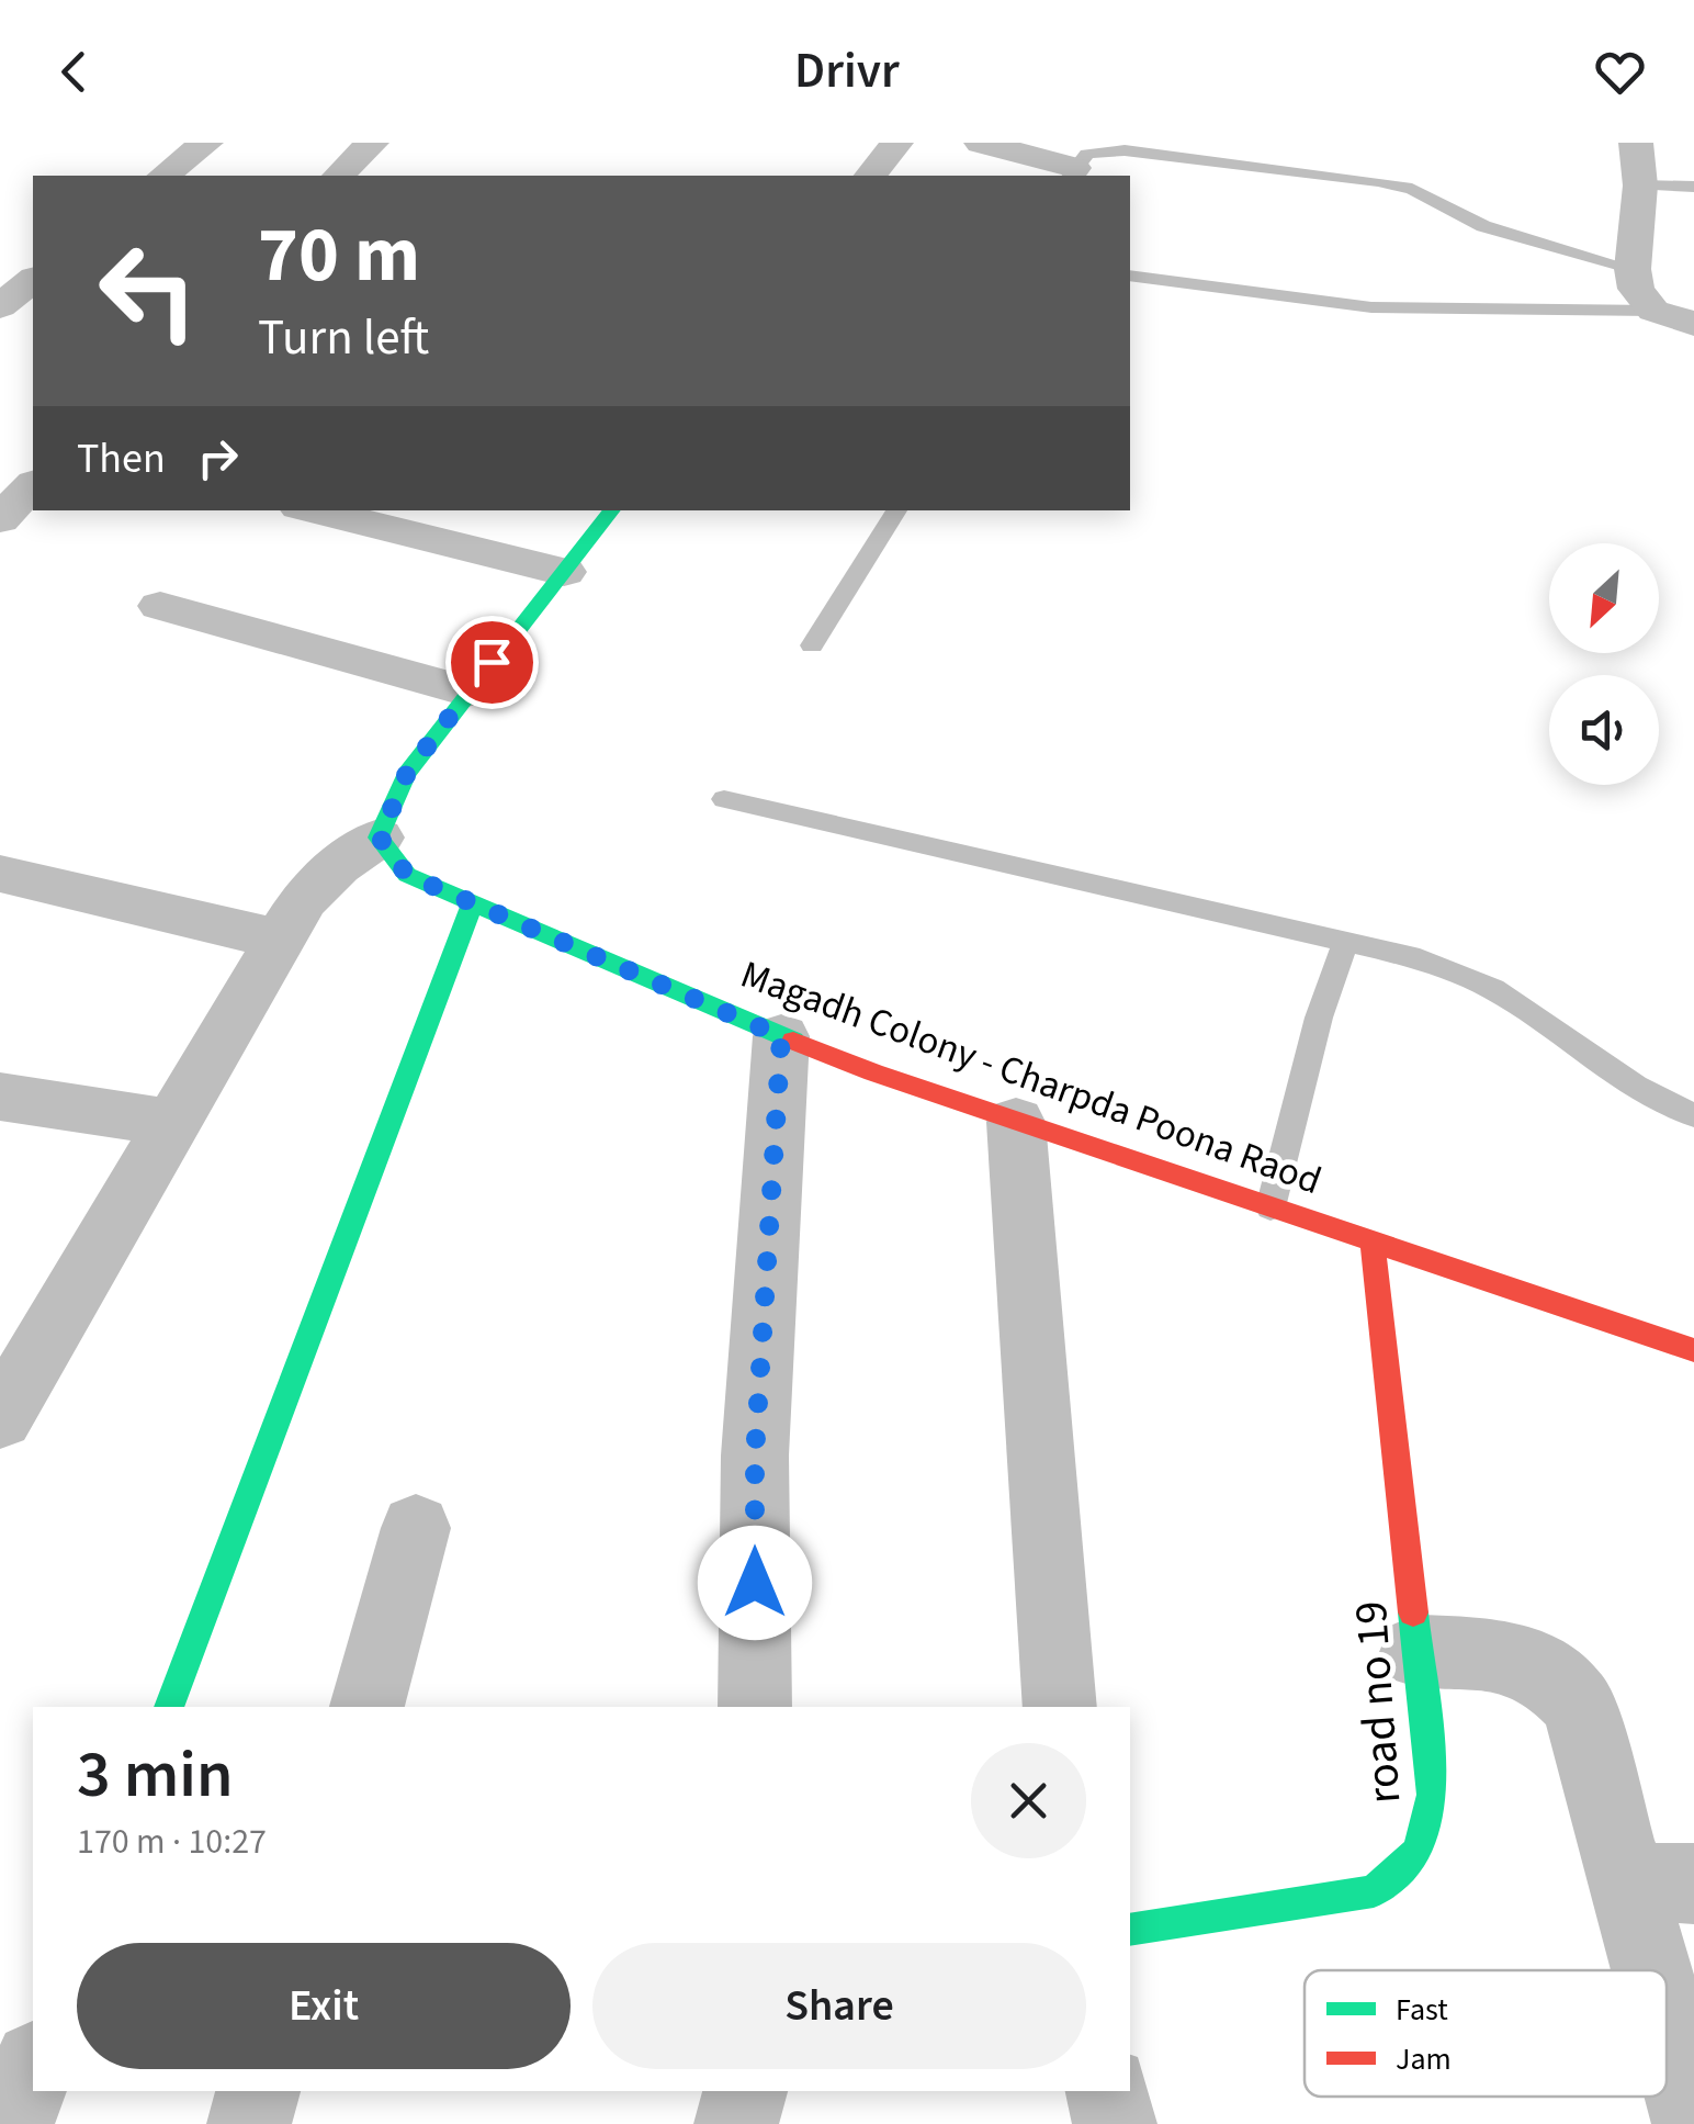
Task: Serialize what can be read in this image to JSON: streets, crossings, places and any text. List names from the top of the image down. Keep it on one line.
{"streets":{"street":["Magadh Colony - Charpda Poona Raod","road no 19"]},"crossings":[["Magadh Colony - Charpda Poona Raod","road no 19"]],"legend":["Fast","Jam"],"north":"bottom left","page":{"header":"Drivr","turn":["70 m","Turn left"],"then":"Then","heading":["3 min","170 m · 10:27"],"buttons":["Exit","Share"]}}
